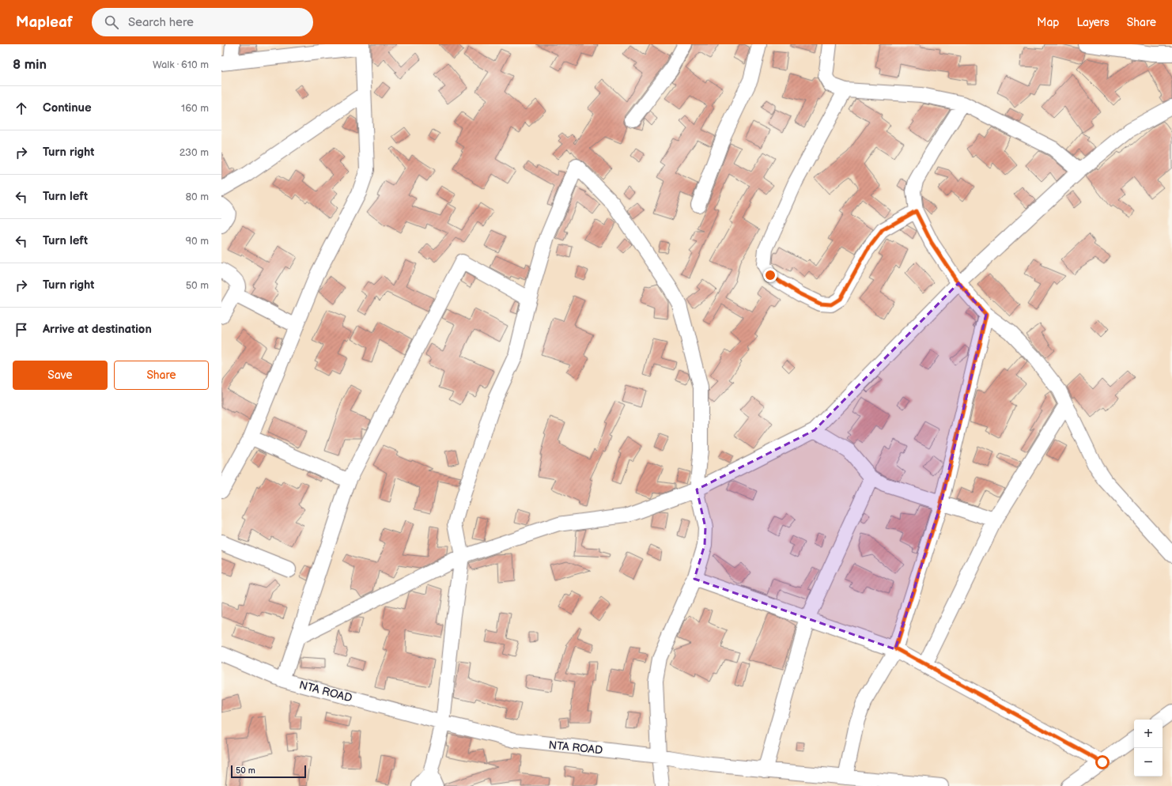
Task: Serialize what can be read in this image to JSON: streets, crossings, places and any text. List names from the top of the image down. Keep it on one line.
{"streets":{"street":["NTA ROAD"]},"scale_bar":"50 m","page":{"header":"Mapleaf","search":"Search here","nav":["Map","Layers","Share"],"heading":["8 min","Walk · 610 m"],"list":[["Continue","160 m"],["Turn right","230 m"],["Turn left","80 m"],["Turn left","90 m"],["Turn right","50 m"],"Arrive at destination"],"buttons":["Save","Share"],"map_buttons":["+","−"],"scale":"50 m"}}
